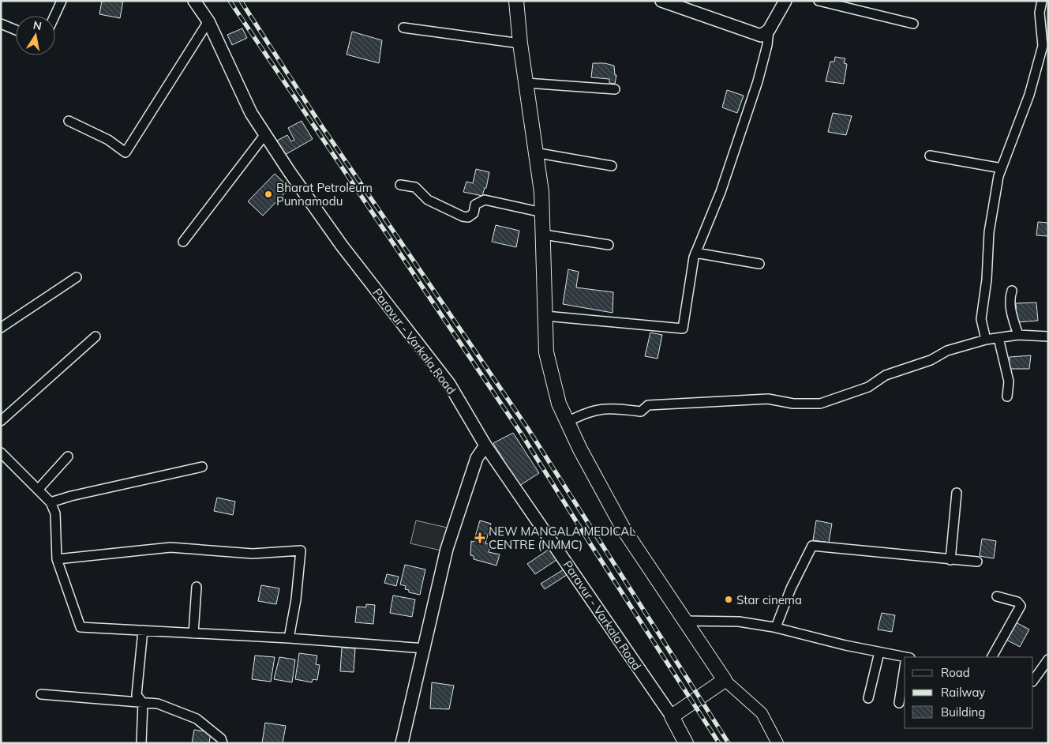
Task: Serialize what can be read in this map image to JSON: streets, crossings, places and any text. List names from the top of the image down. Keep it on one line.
{"streets":{"main road":["Paravur - Varkala Road"]},"places":{"other":["Bharat Petroleum Punnamodu","Star cinema"],"health":["NEW MANGALA MEDICAL CENTRE (NMMC)"]},"legend":["Road","Railway","Building"],"north":"top"}
